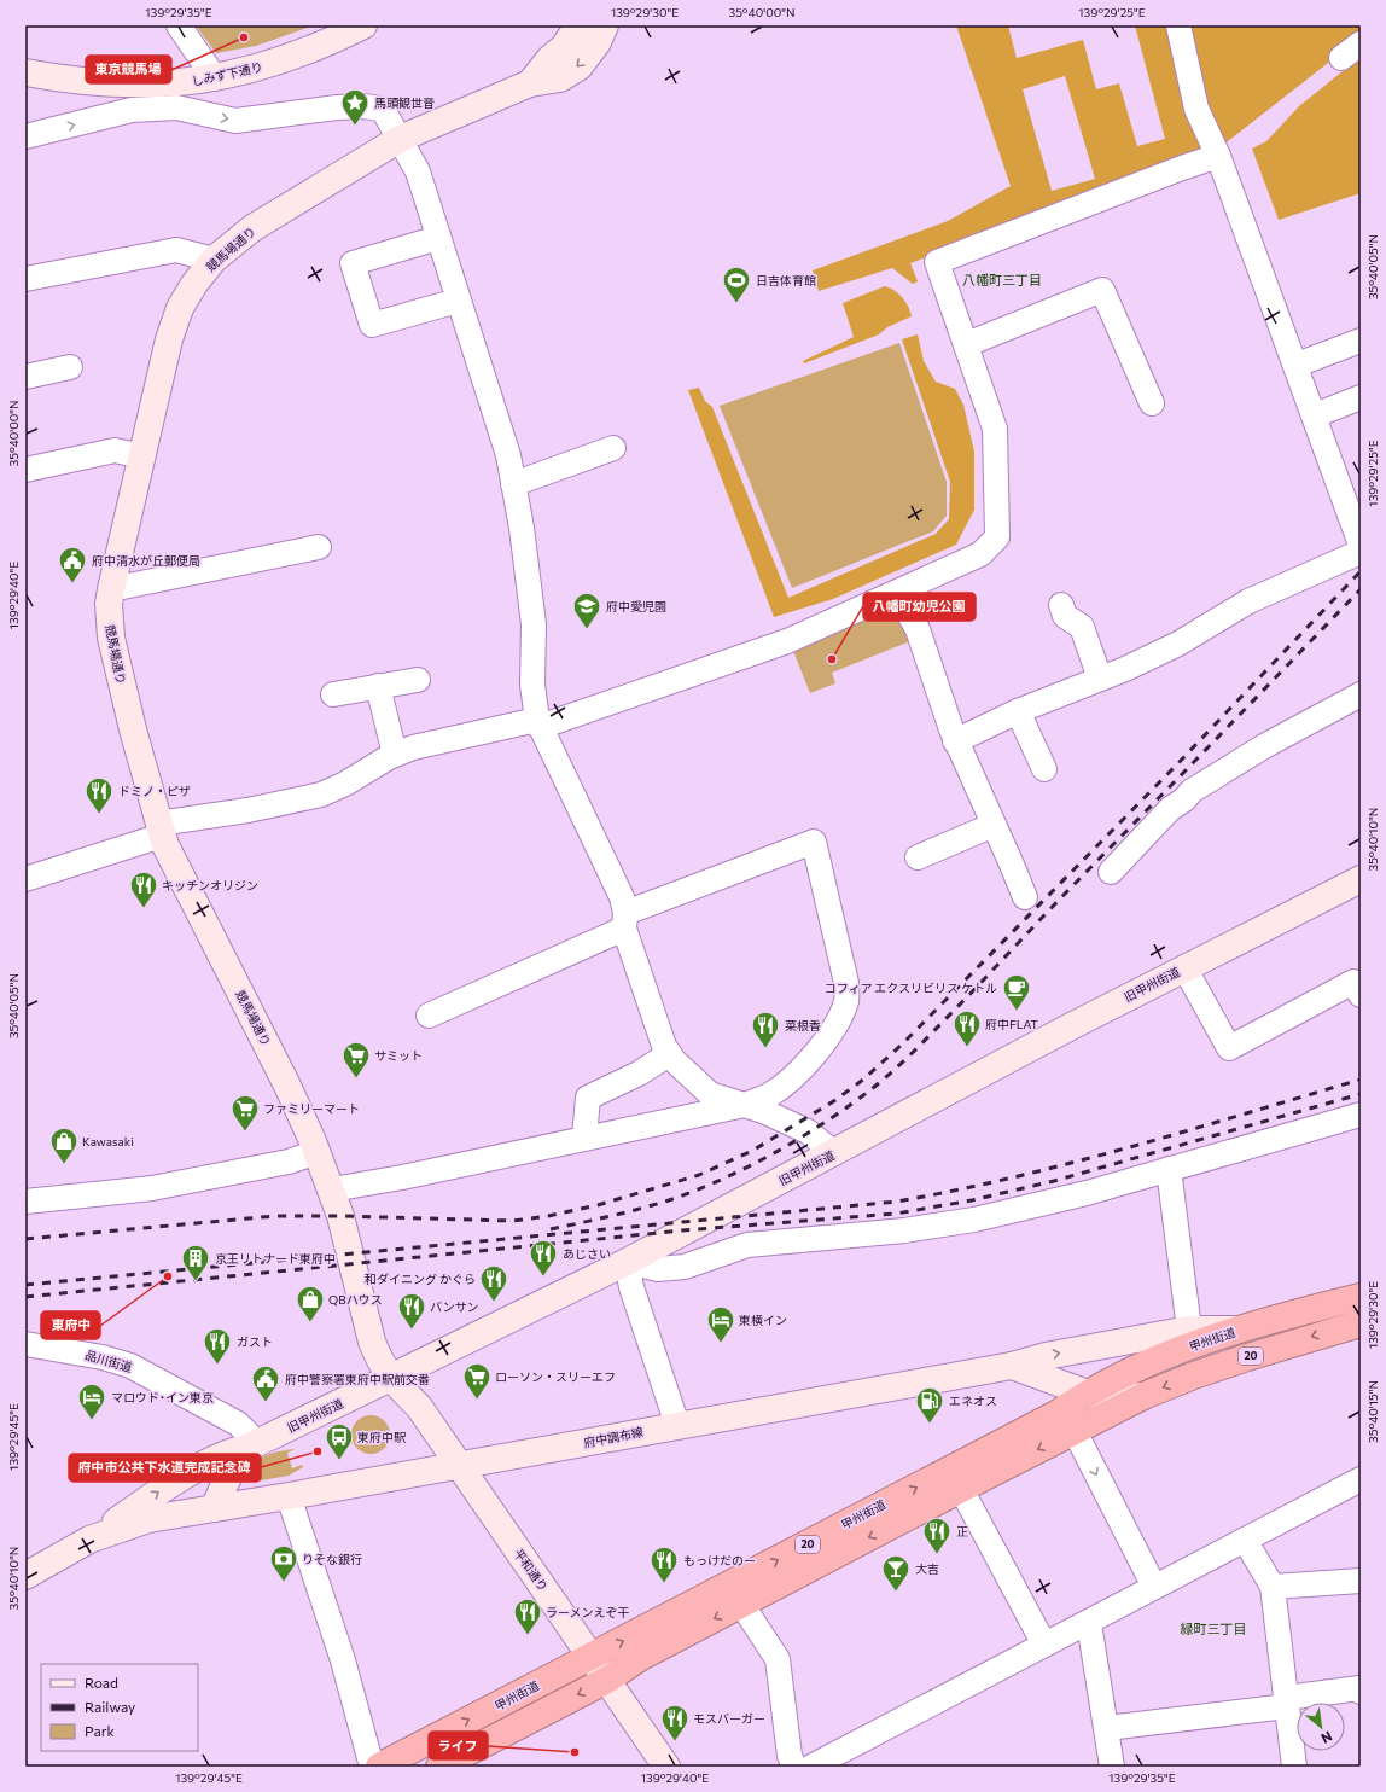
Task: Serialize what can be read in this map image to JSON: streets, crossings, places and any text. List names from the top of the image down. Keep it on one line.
{"streets":{"highway":["甲州街道","20"],"main road":["しみず下通り","競馬場通り","旧甲州街道","府中調布線","平和通り"],"street":["品川街道"]},"crossings":[["競馬場通り","旧甲州街道"],["競馬場通り","平和通り"],["旧甲州街道","品川街道"],["旧甲州街道","平和通り"],["甲州街道","府中調布線"],["甲州街道","平和通り"],["府中調布線","平和通り"]],"districts":["八幡町三丁目","緑町三丁目"],"places":{"other":["東京競馬場","八幡町幼児公園","東府中","府中市公共下水道完成記念碑","ライフ"],"place":["馬頭観世音"],"sports":["日吉体育館"],"public building":["府中清水が丘郵便局","府中警察署東府中駅前交番"],"school or university":["府中愛児園"],"restaurant":["ドミノ・ピザ","キッチンオリジン","府中FLAT","菜根香","あじさい","和ダイニング かぐら","バンサン","ガスト","正","もっけだのー","ラーメンえぞ干","モスバーガー"],"cafe":["コフィア エクスリビリス ケトル"],"supermarket":["サミット","ファミリーマート","ローソン・スリーエフ"],"shop":["Kawasaki","QBハウス"],"building":["京王リトナード東府中"],"hotel":["東横イン","マロウド･イン東京"],"fuel station":["エネオス"],"bus stop":["東府中駅"],"bank":["りそな銀行"],"bar":["大吉"]},"legend":["Road","Railway","Park"],"north":"bottom right","coordinates":["139°29'35\"E","139°29'30\"E","35°40'00\"N","139°29'25\"E","35°40'05\"N","139°29'40\"E","35°40'10\"N","35°40'15\"N","139°29'45\"E"]}
